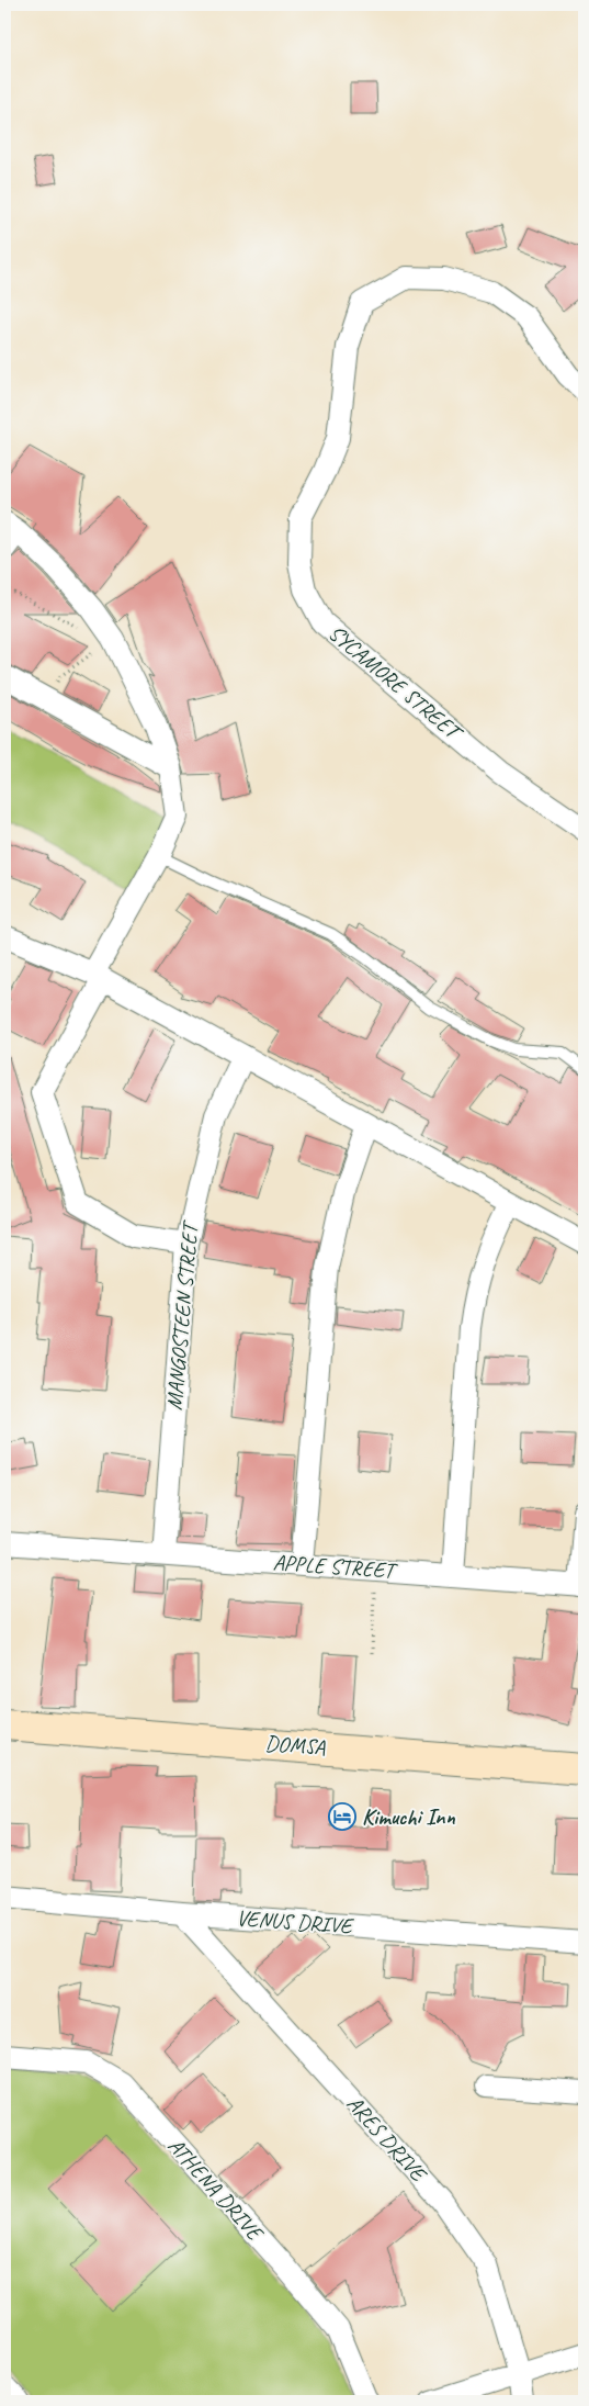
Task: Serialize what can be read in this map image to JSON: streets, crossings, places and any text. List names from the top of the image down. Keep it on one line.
{"streets":{"main road":["DOMSA"],"street":["SYCAMORE STREET","MANGOSTEEN STREET","APPLE STREET","VENUS DRIVE","ARES DRIVE","ATHENA DRIVE"]},"crossings":[["MANGOSTEEN STREET","APPLE STREET"],["VENUS DRIVE","ARES DRIVE"]],"places":{"hotel":["Kimuchi Inn"]}}
